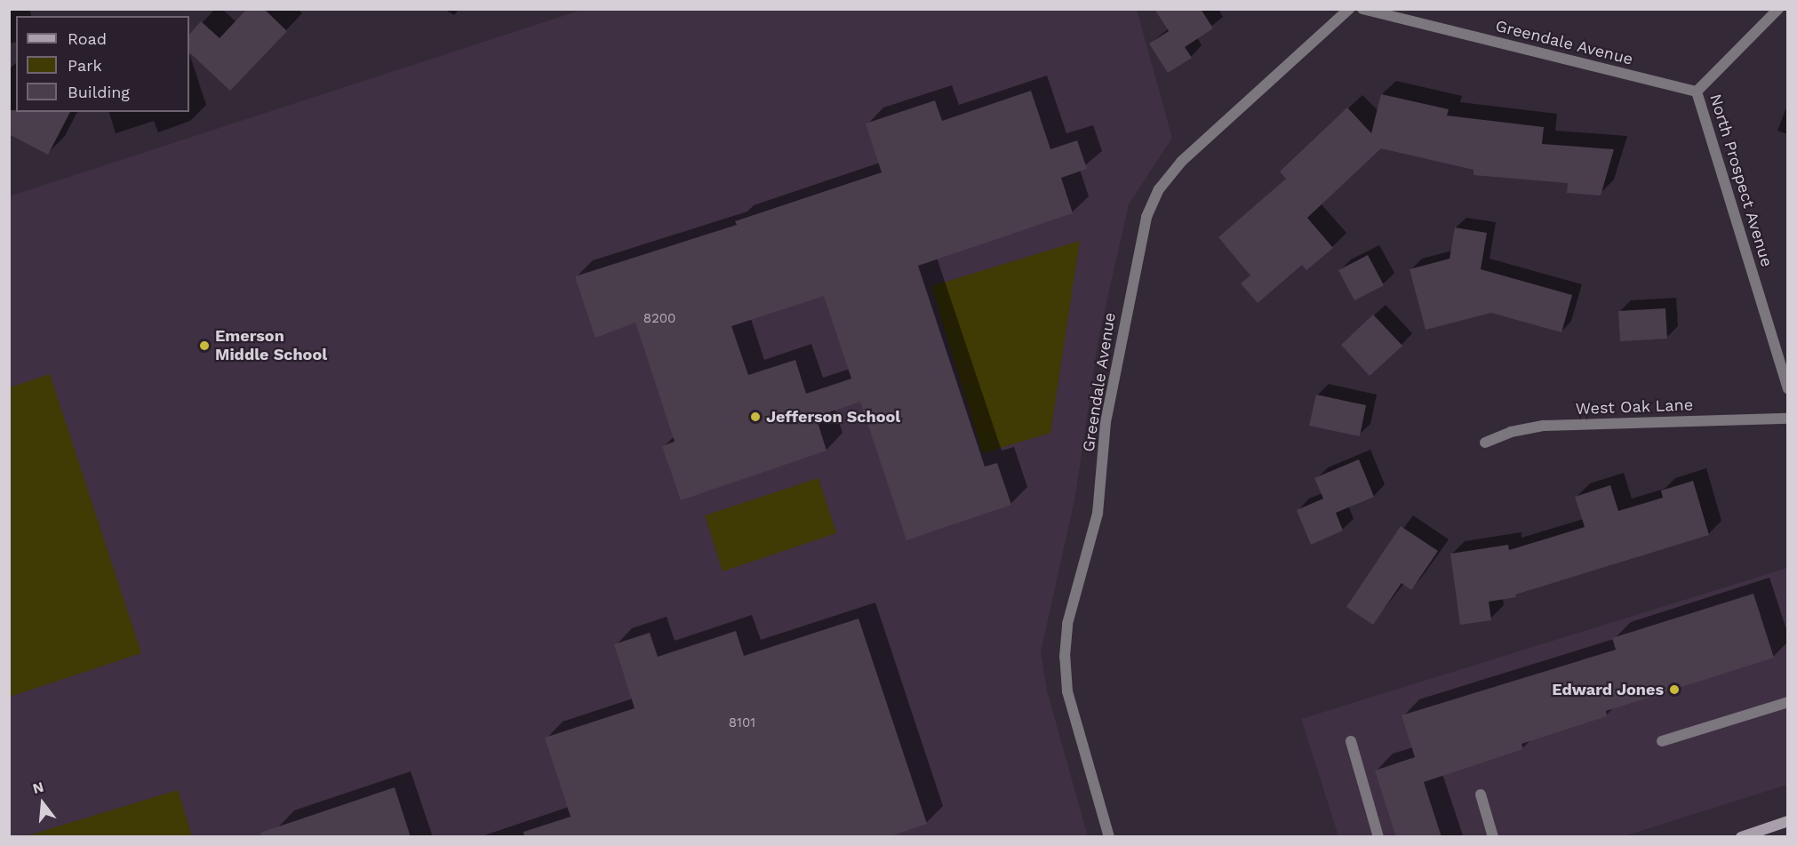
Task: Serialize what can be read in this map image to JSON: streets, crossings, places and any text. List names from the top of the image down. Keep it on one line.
{"streets":{"street":["Greendale Avenue","North Prospect Avenue","West Oak Lane"]},"crossings":[["Greendale Avenue","North Prospect Avenue"]],"places":["Emerson Middle School","Jefferson School","Edward Jones"],"house_numbers":["8200","8101"],"legend":["Road","Park","Building"],"north":"top"}
